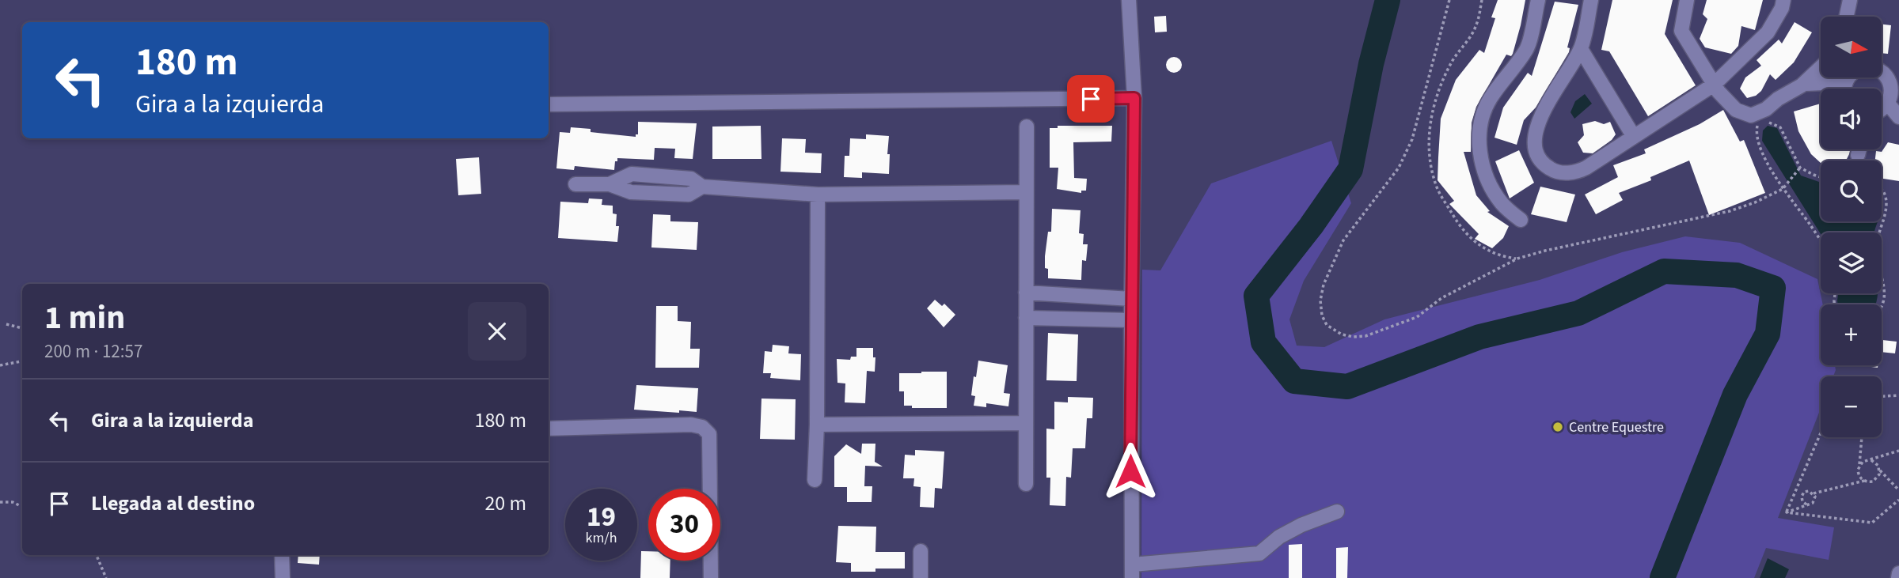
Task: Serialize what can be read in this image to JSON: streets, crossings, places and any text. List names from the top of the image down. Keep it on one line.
{"places":["Centre Equestre"],"north":"right","page":{"map_buttons":["+","−"],"turn":["180 m","Gira a la izquierda"],"heading":["1 min","200 m · 12:57"],"list":[{"name":"Gira a la izquierda","value":"180 m"},{"name":"Llegada al destino","value":"20 m"}],"speed":"19 km/h","limit":"30"}}
